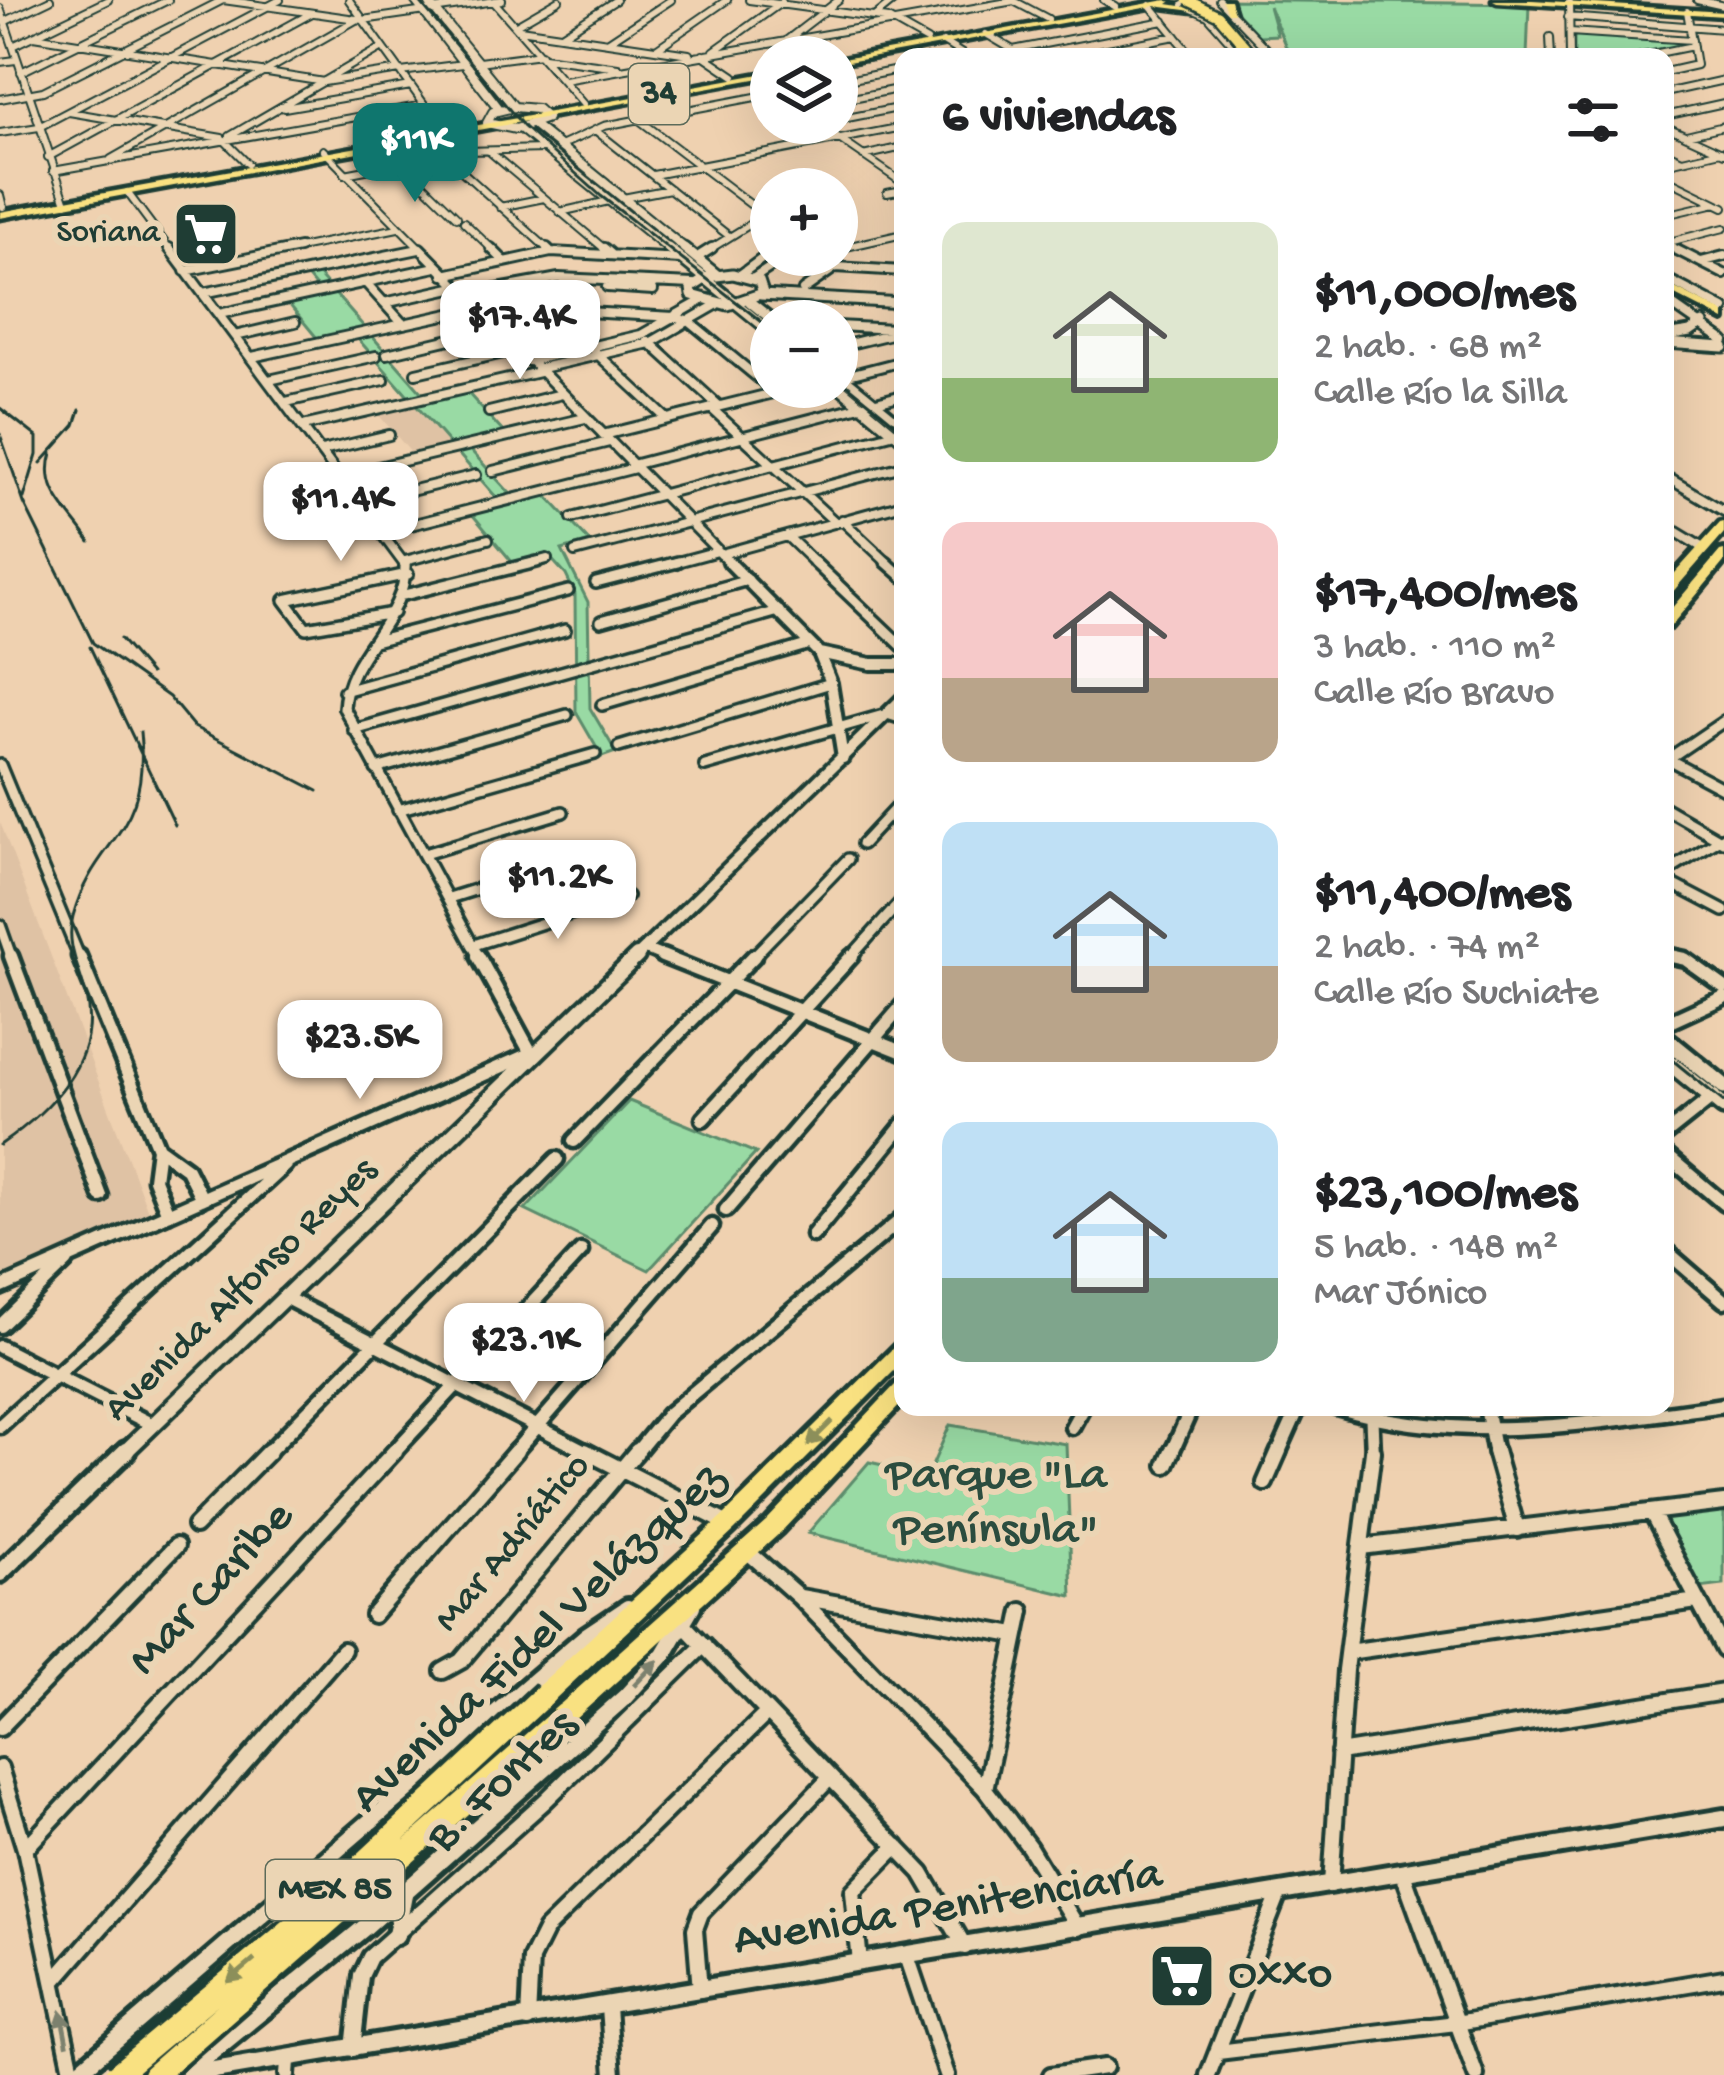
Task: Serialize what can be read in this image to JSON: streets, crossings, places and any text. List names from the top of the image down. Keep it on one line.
{"streets":{"highway":["Avenida Fidel Velázquez","MEX 85"],"main road":["34"],"street":["Avenida Alfonso Reyes","Mar Adriático","Mar Caribe","B. Fontes","Avenida Penitenciaría"]},"crossings":[["B. Fontes","Avenida Penitenciaría"]],"parks":["Parque \"La Península\""],"places":{"supermarket":["Soriana","Oxxo"]},"page":{"map_buttons":["+","−"],"heading":"6 viviendas","price":["$11K","$17.4K","$11.4K","$11.2K","$23.5K","$23.1K"],"list":[{"name":"$11,000/mes","note":"2 hab. · 68 m² · Calle Río la Silla"},{"name":"$17,400/mes","note":"3 hab. · 110 m² · Calle Río Bravo"},{"name":"$11,400/mes","note":"2 hab. · 74 m² · Calle Río Suchiate"},{"name":"$23,100/mes","note":"5 hab. · 148 m² · Mar Jónico"}]}}
